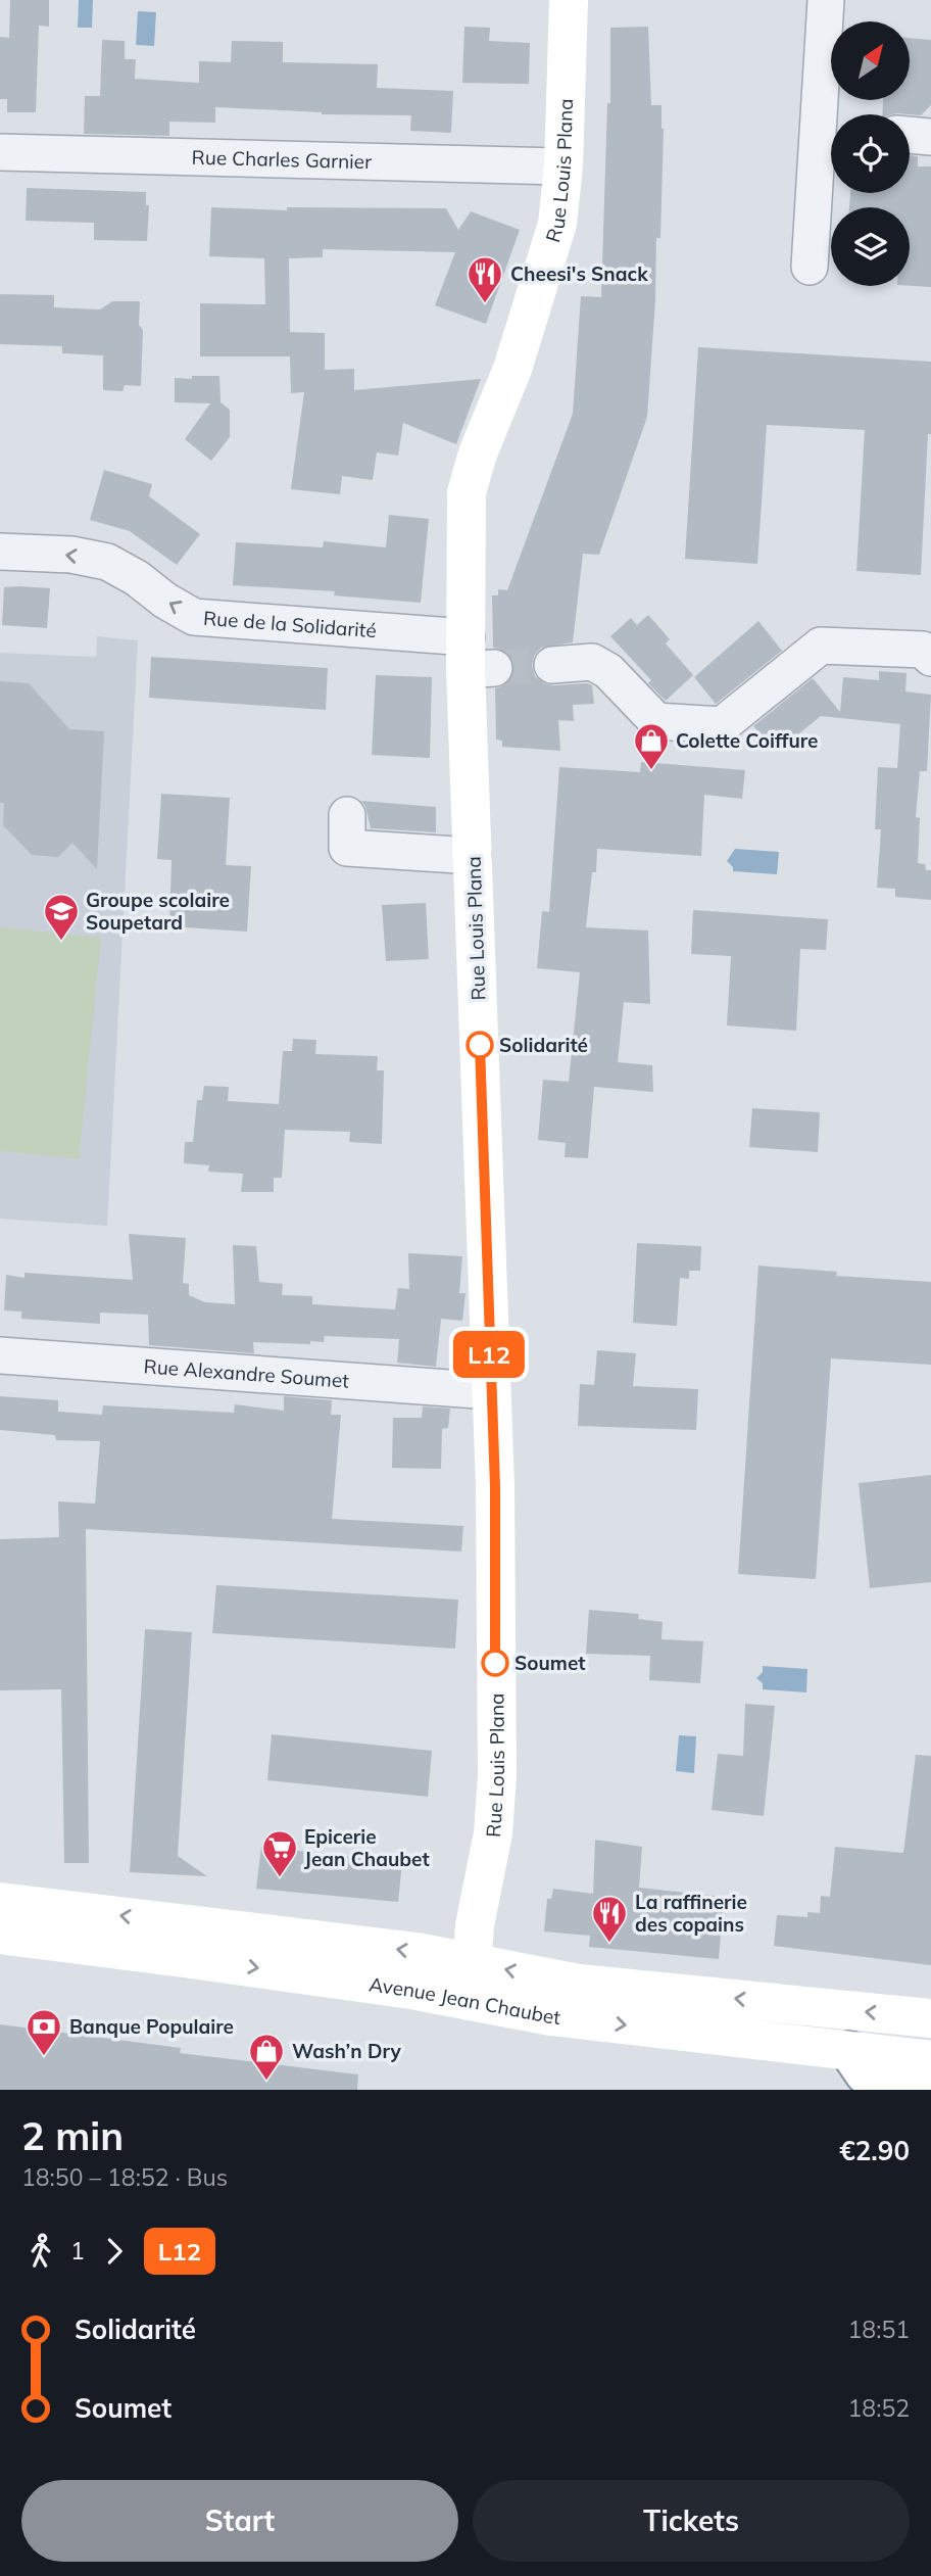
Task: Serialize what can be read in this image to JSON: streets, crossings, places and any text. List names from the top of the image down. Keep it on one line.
{"streets":{"main road":["Rue Louis Plana","Avenue Jean Chaubet"],"street":["Rue Charles Garnier","Rue de la Solidarité","Rue Alexandre Soumet"]},"crossings":[["Rue Charles Garnier","Rue Louis Plana"],["Rue Louis Plana","Rue de la Solidarité"],["Rue Louis Plana","Rue Alexandre Soumet"],["Rue Louis Plana","Avenue Jean Chaubet"]],"one_way":["Rue de la Solidarité"],"places":{"restaurant":["Cheesi's Snack","La raffinerie des copains"],"shop":["Colette Coiffure","Wash’n Dry"],"school or university":["Groupe scolaire Soupetard"],"other":["Solidarité","Soumet"],"supermarket":["Epicerie Jean Chaubet"],"bank":["Banque Populaire"]},"lines":["bus line L12"],"north":"top right","page":{"on_map":"L12","heading":["2 min","18:50 – 18:52 · Bus","€2.90"],"legs":["1","L12"],"list":[{"name":"Solidarité","value":"18:51"},{"name":"Soumet","value":"18:52"}],"buttons":["Start","Tickets"]}}
